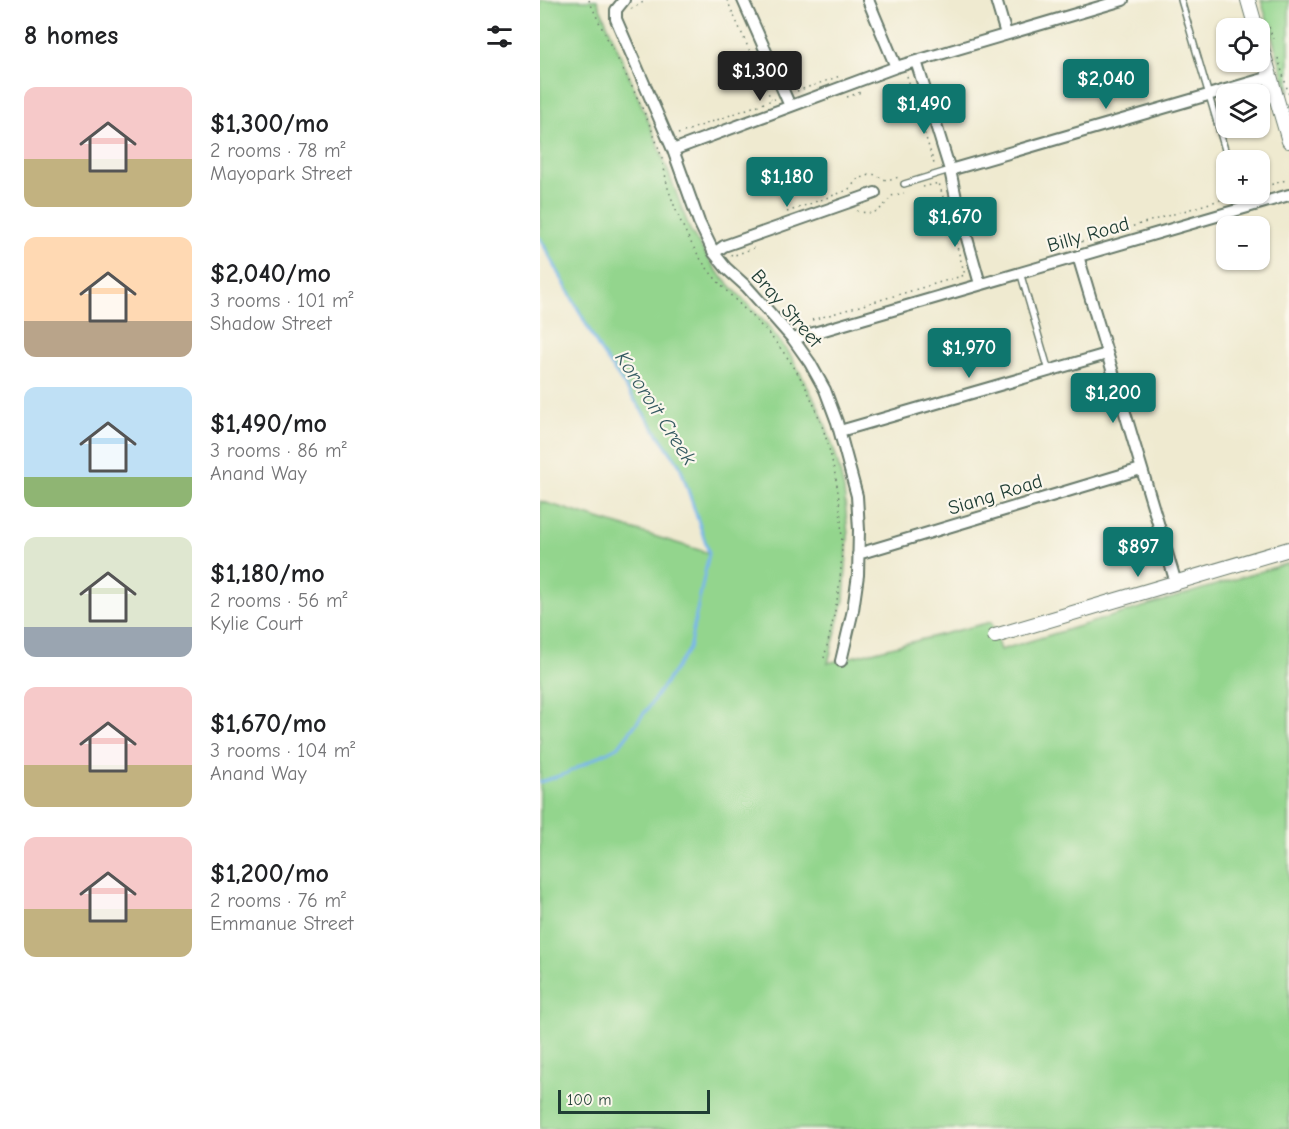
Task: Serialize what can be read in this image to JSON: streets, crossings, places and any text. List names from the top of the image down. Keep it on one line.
{"streets":{"street":["Billy Road","Bray Street","Siang Road"]},"crossings":[["Billy Road","Bray Street"],["Bray Street","Siang Road"]],"water":["Kororoit Creek"],"scale_bar":"100 m","page":{"heading":"8 homes","map_buttons":["+","−"],"price":["$1,300","$2,040","$1,490","$1,180","$1,670","$1,970","$1,200","$897"],"list":[{"name":"$1,300/mo","note":"2 rooms · 78 m² · Mayopark Street"},{"name":"$2,040/mo","note":"3 rooms · 101 m² · Shadow Street"},{"name":"$1,490/mo","note":"3 rooms · 86 m² · Anand Way"},{"name":"$1,180/mo","note":"2 rooms · 56 m² · Kylie Court"},{"name":"$1,670/mo","note":"3 rooms · 104 m² · Anand Way"},{"name":"$1,200/mo","note":"2 rooms · 76 m² · Emmanue Street"}],"scale":"100 m"}}
